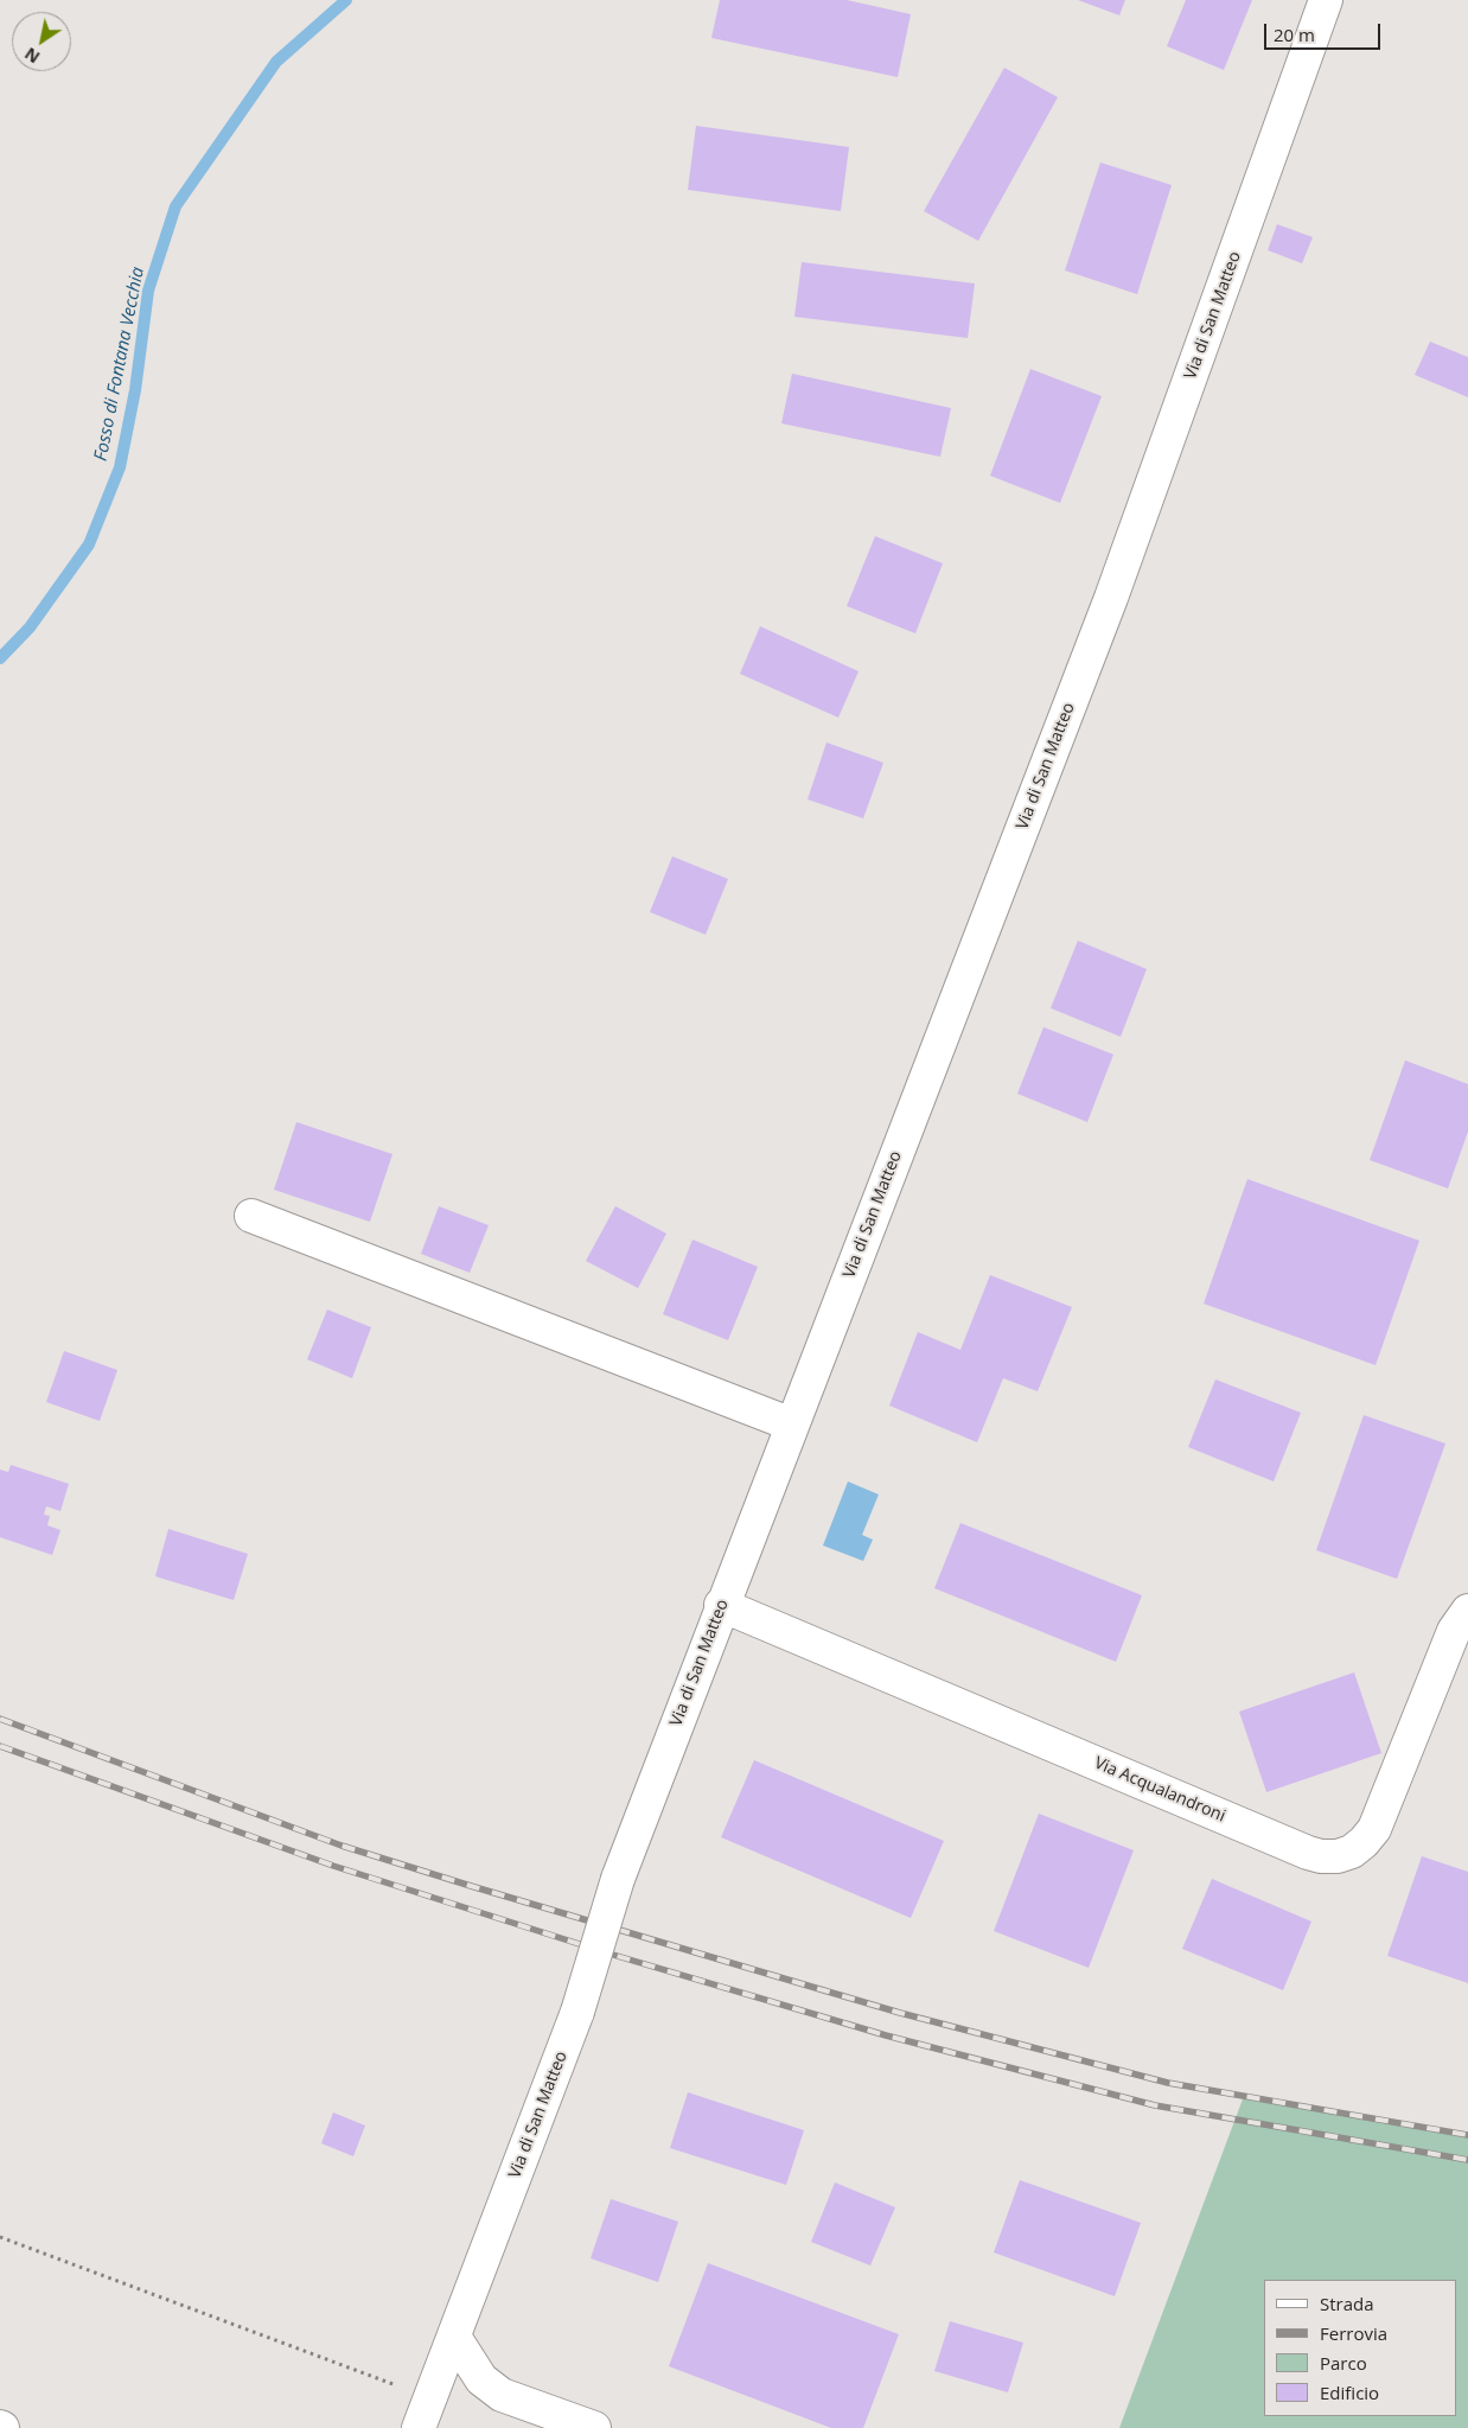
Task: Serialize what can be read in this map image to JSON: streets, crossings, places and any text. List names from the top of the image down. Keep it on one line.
{"streets":{"street":["Via di San Matteo","Via Acqualandroni"]},"crossings":[["Via di San Matteo","Via Acqualandroni"]],"water":["Fosso di Fontana Vecchia"],"legend":["Strada","Ferrovia","Parco","Edificio"],"scale_bar":"20 m","north":"bottom left"}
